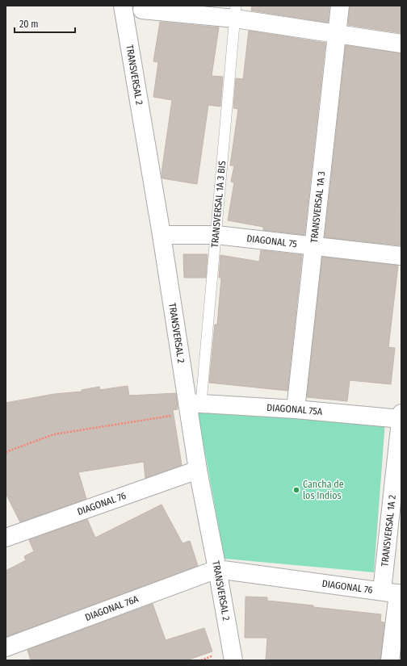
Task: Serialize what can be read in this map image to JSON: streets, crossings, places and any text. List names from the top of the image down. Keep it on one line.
{"streets":{"street":["TRANSVERSAL 2","TRANSVERSAL 1A 3","DIAGONAL 75","DIAGONAL 75A","DIAGONAL 76","TRANSVERSAL 1A 2","DIAGONAL 76A"],"lane":["TRANSVERSAL 1A 3 BIS"]},"crossings":[["TRANSVERSAL 2","TRANSVERSAL 1A 3 BIS"],["TRANSVERSAL 2","DIAGONAL 75"],["TRANSVERSAL 2","DIAGONAL 75A"],["TRANSVERSAL 2","DIAGONAL 76"],["TRANSVERSAL 2","DIAGONAL 76A"],["TRANSVERSAL 1A 3 BIS","DIAGONAL 75"],["TRANSVERSAL 1A 3 BIS","DIAGONAL 75A"],["TRANSVERSAL 1A 3","DIAGONAL 75"],["TRANSVERSAL 1A 3","DIAGONAL 75A"],["DIAGONAL 75A","TRANSVERSAL 1A 2"],["DIAGONAL 76","TRANSVERSAL 1A 2"],["DIAGONAL 76","DIAGONAL 76A"]],"places":["Cancha de los Indios"],"scale_bar":"20 m"}
